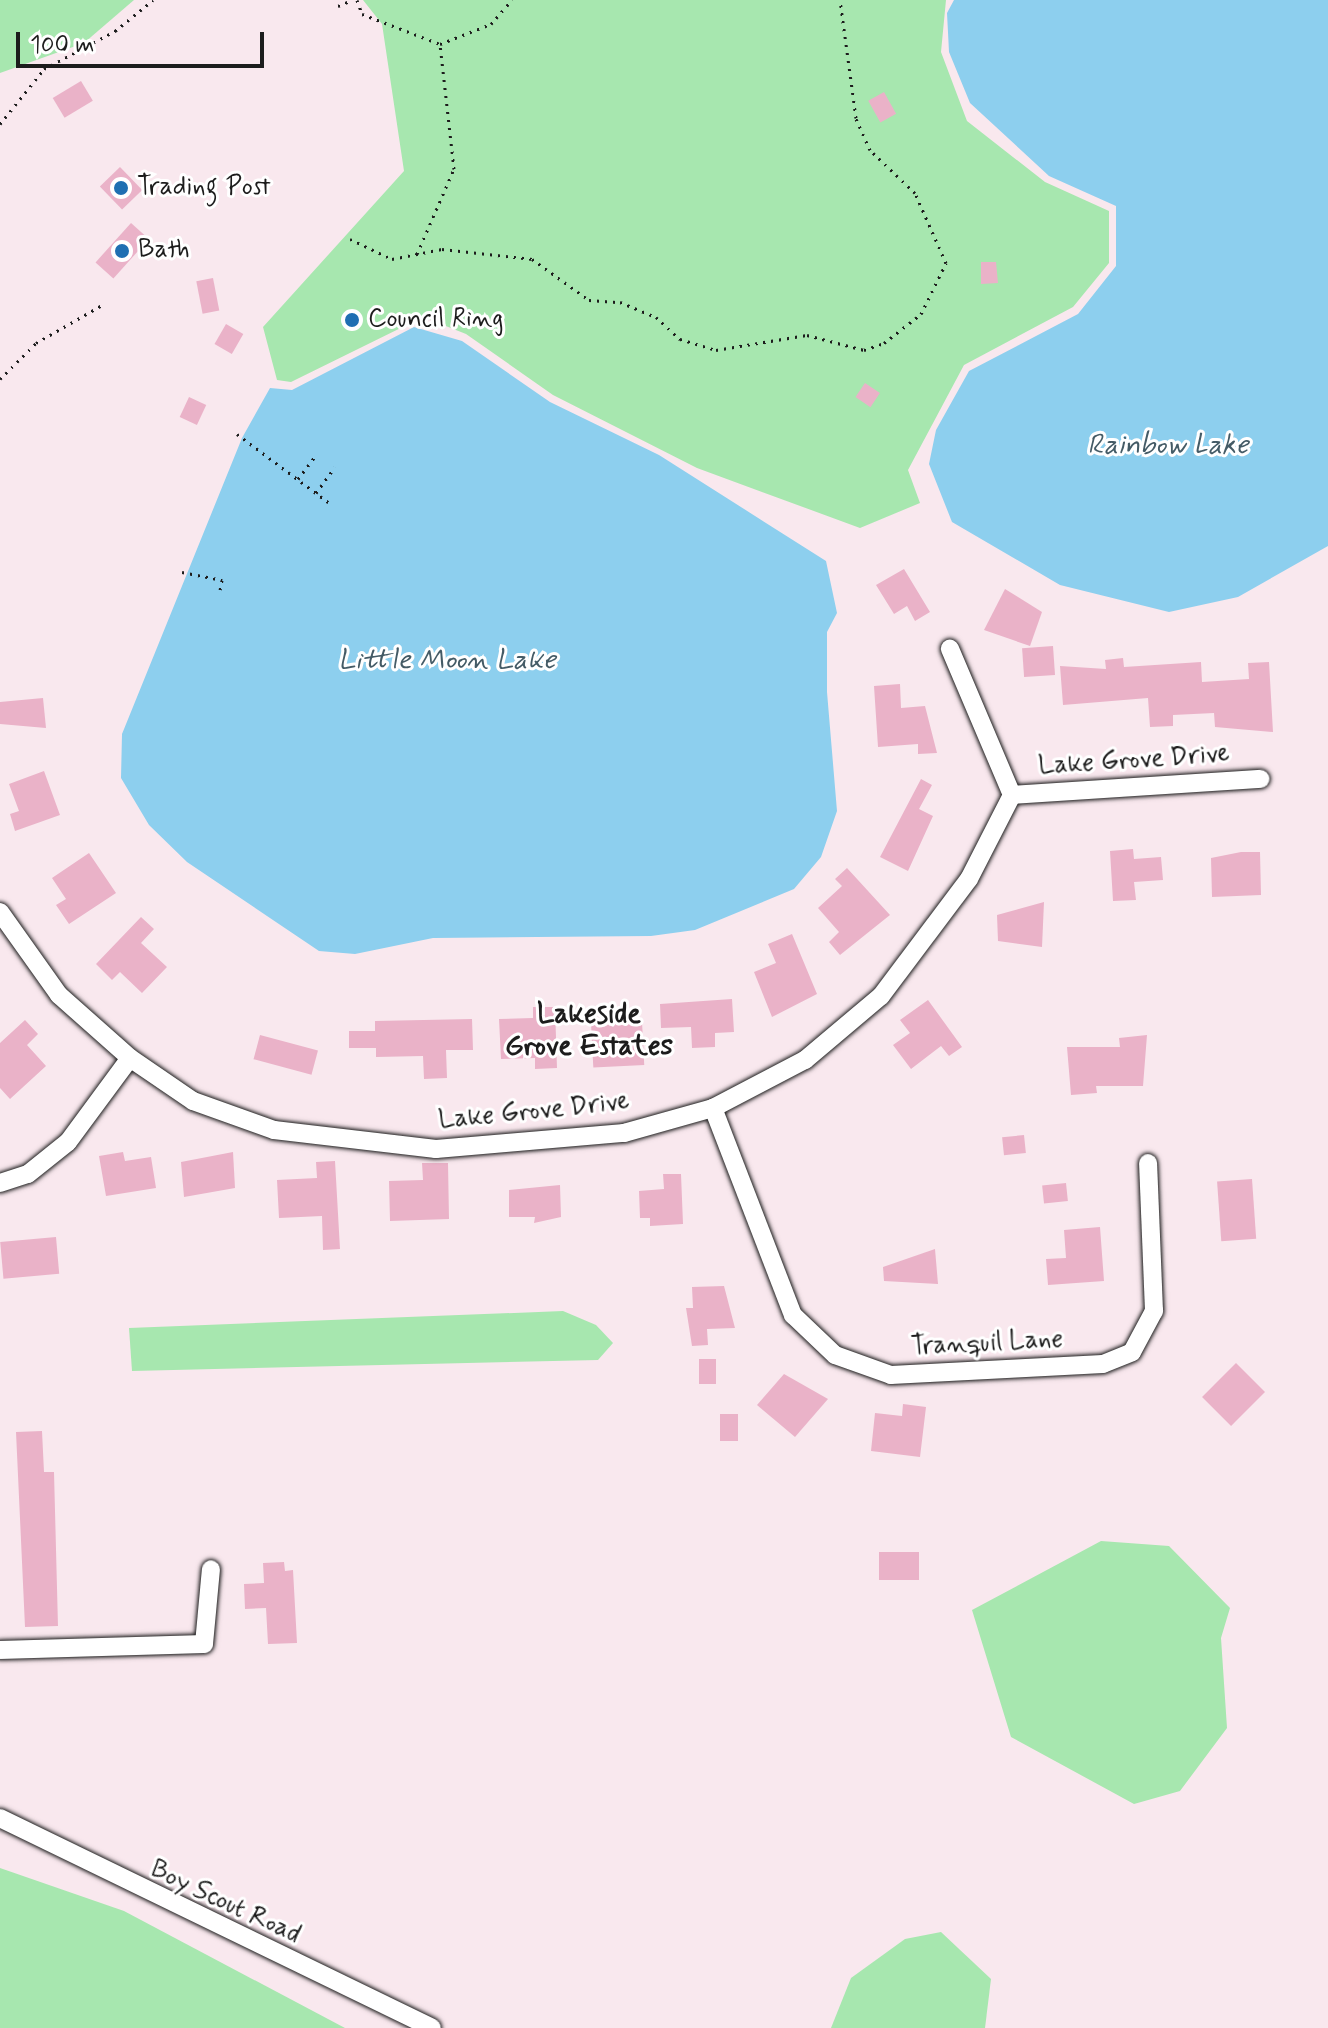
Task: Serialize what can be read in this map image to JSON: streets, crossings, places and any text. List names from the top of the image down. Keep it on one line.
{"streets":{"street":["Lake Grove Drive","Tranquil Lane","Boy Scout Road"]},"crossings":[["Lake Grove Drive","Tranquil Lane"]],"districts":["Lakeside Grove Estates"],"water":["Rainbow Lake","Little Moon Lake"],"places":["Trading Post","Bath","Council Ring"],"scale_bar":"100 m"}
